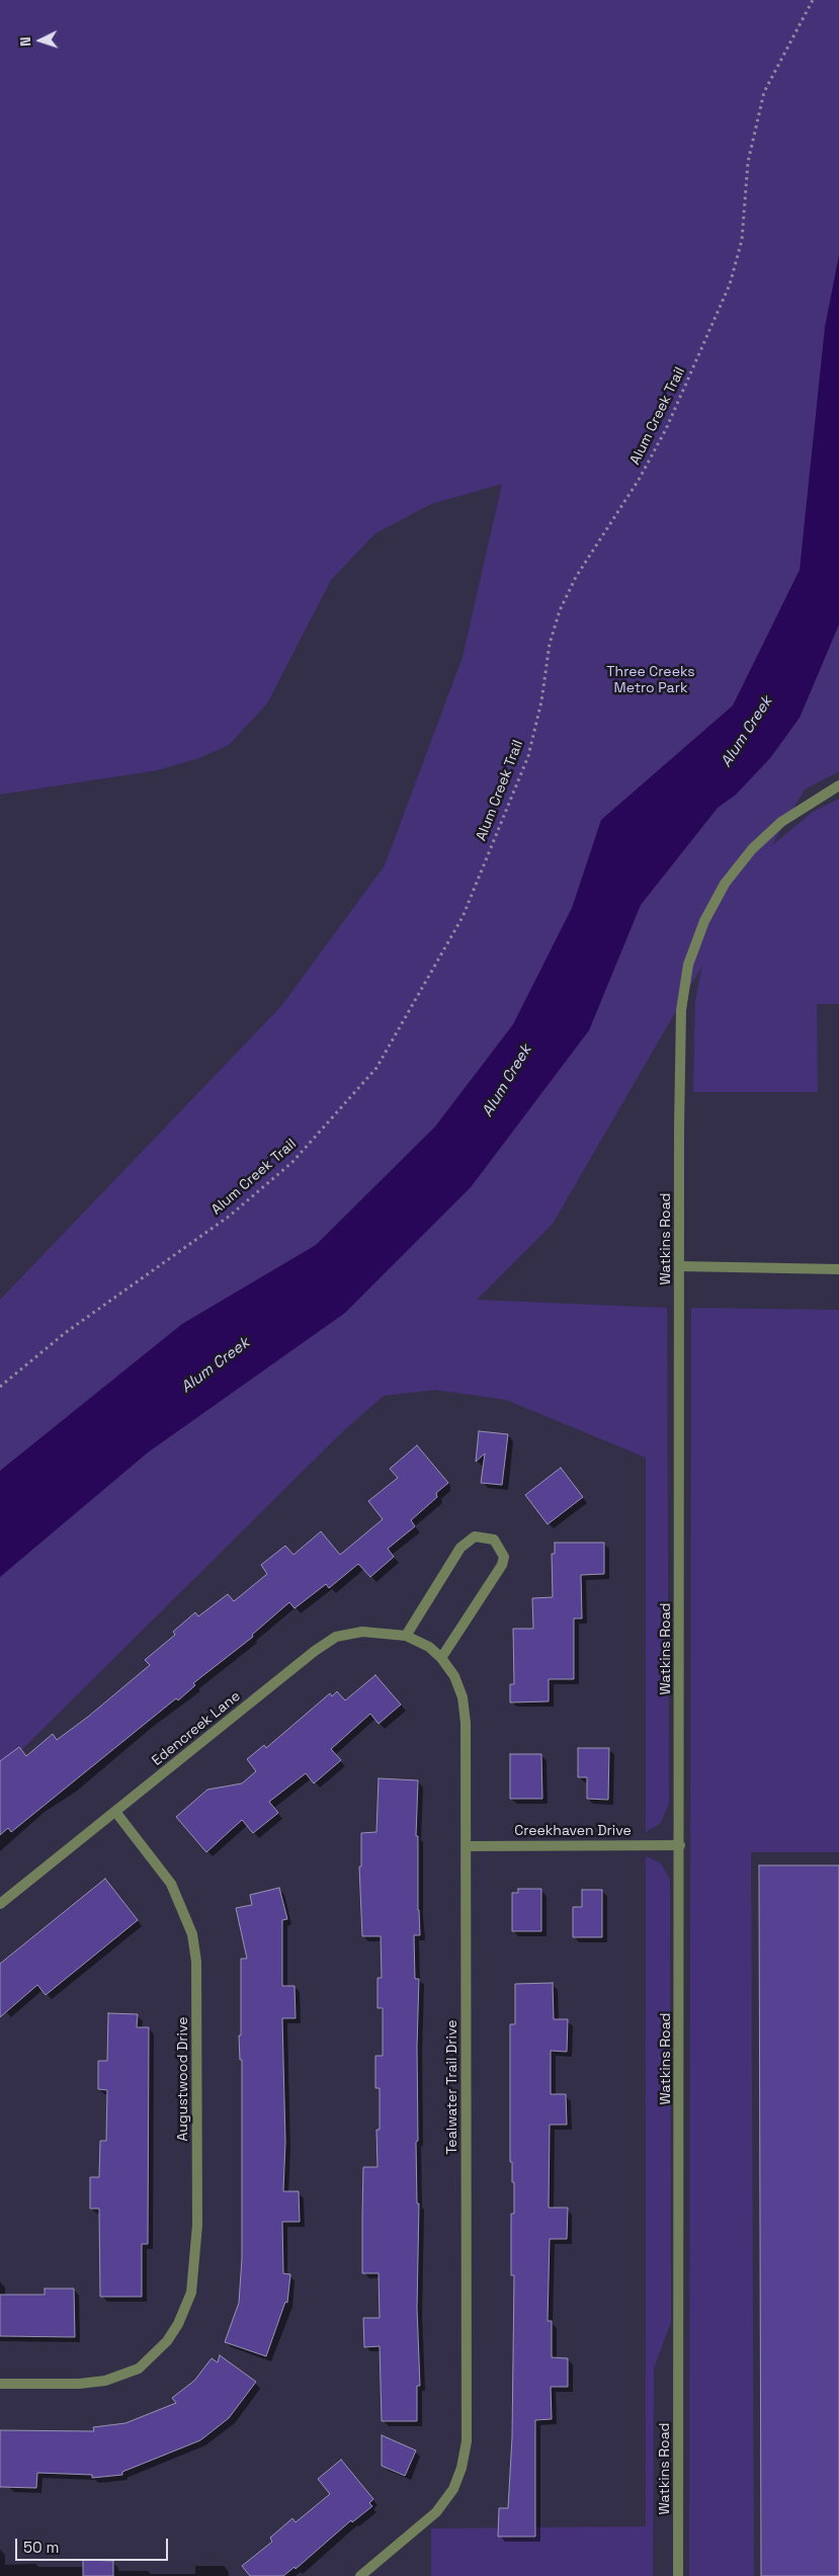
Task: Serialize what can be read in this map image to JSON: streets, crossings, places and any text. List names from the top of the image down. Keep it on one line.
{"streets":{"street":["Watkins Road","Edencreek Lane","Creekhaven Drive","Augustwood Drive","Tealwater Trail Drive"],"path":["Alum Creek Trail"]},"crossings":[["Watkins Road","Creekhaven Drive"],["Edencreek Lane","Augustwood Drive"],["Edencreek Lane","Tealwater Trail Drive"],["Creekhaven Drive","Tealwater Trail Drive"]],"water":["Alum Creek"],"parks":["Three Creeks Metro Park"],"scale_bar":"50 m","north":"left"}
